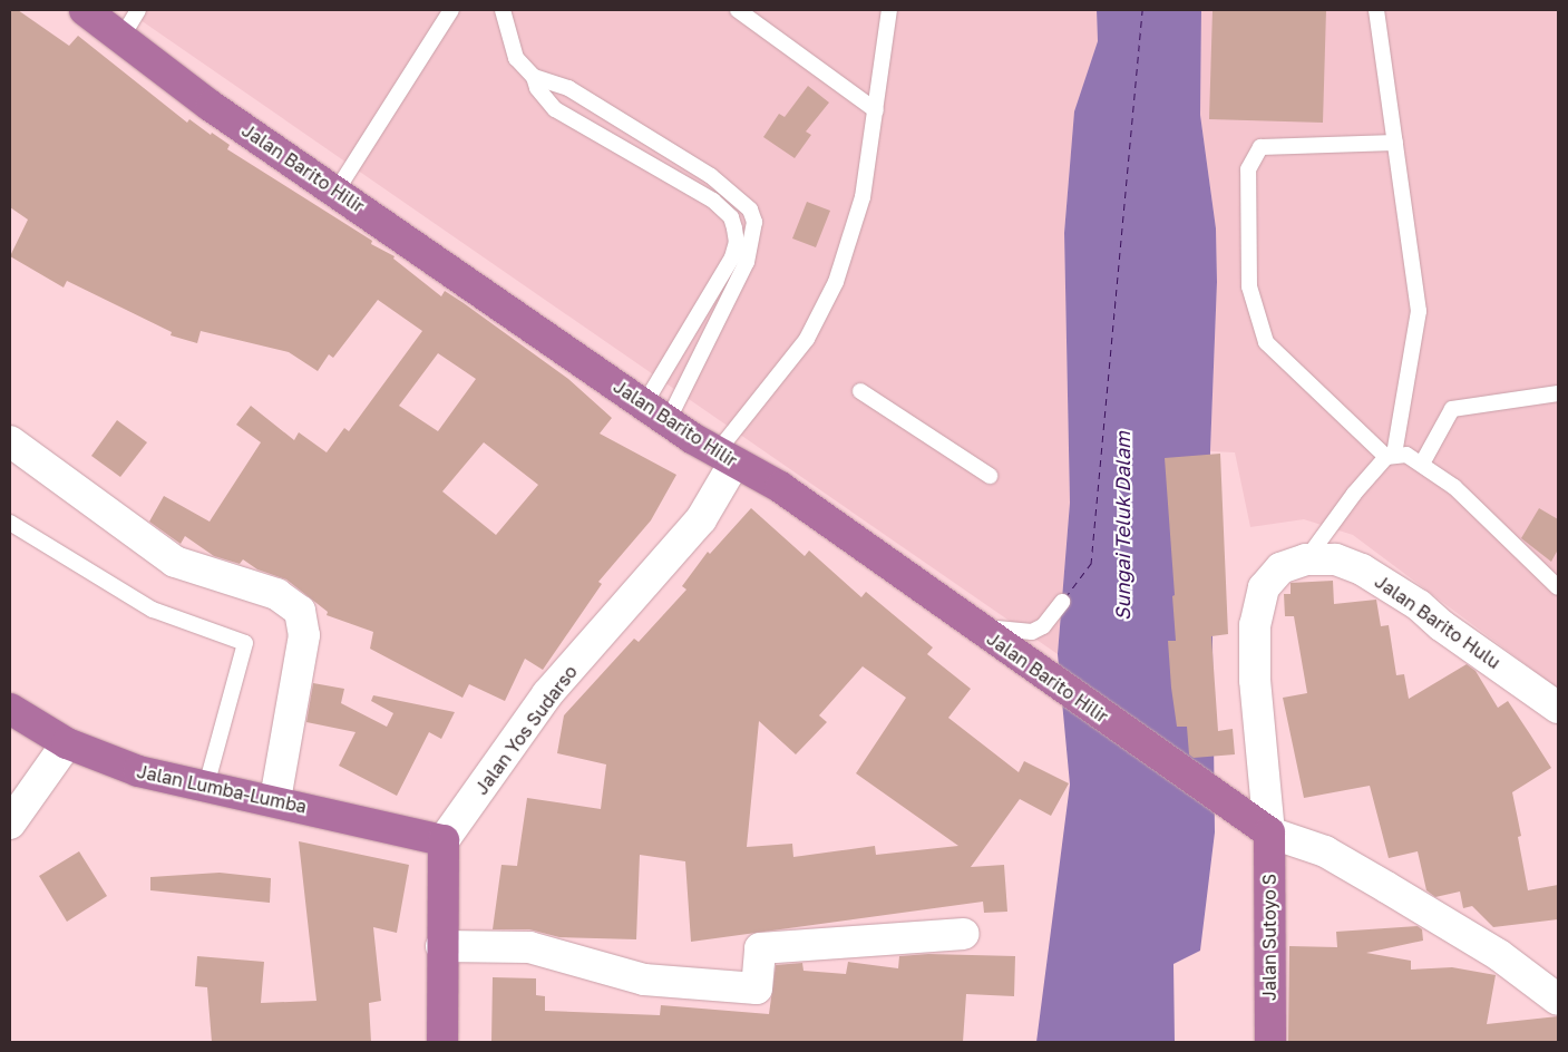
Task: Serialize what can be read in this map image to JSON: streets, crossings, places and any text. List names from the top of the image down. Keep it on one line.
{"streets":{"highway":["Jalan Barito Hilir","Jalan Lumba-Lumba","Jalan Sutoyo S"],"street":["Jalan Barito Hulu","Jalan Yos Sudarso"]},"crossings":[["Jalan Barito Hilir","Jalan Barito Hulu"],["Jalan Barito Hilir","Jalan Yos Sudarso"],["Jalan Barito Hilir","Jalan Sutoyo S"],["Jalan Barito Hulu","Jalan Sutoyo S"],["Jalan Yos Sudarso","Jalan Lumba-Lumba"]],"water":["Sungai Teluk Dalam"]}
